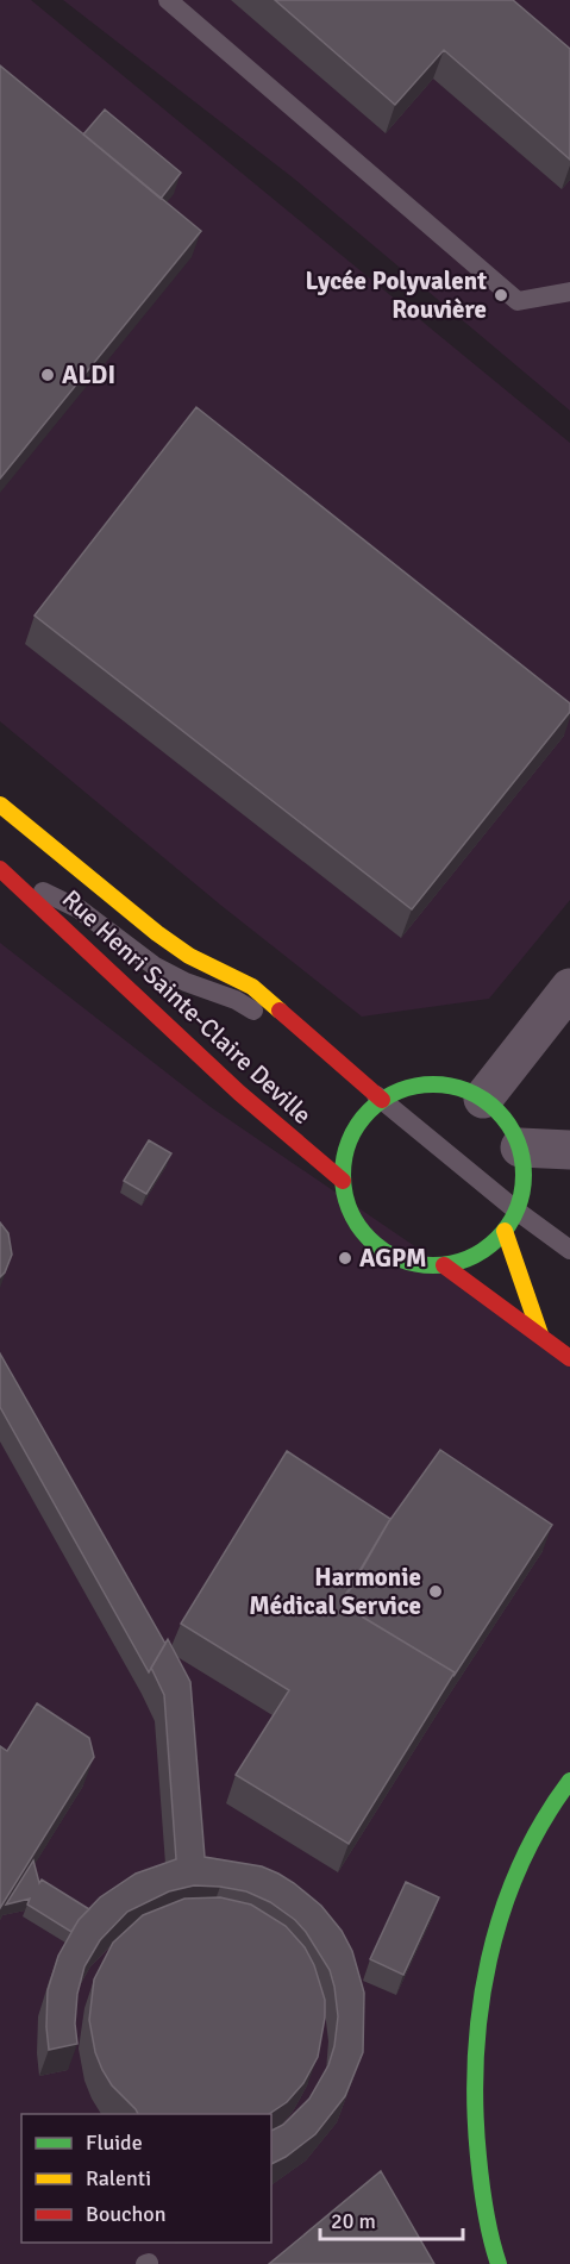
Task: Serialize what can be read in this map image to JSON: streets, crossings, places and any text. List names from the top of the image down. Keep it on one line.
{"streets":{"main road":["Rue Henri Sainte-Claire Deville"]},"places":["Lycée Polyvalent Rouvière","ALDI","AGPM","Harmonie Médical Service"],"legend":["Fluide","Ralenti","Bouchon"],"scale_bar":"20 m"}
